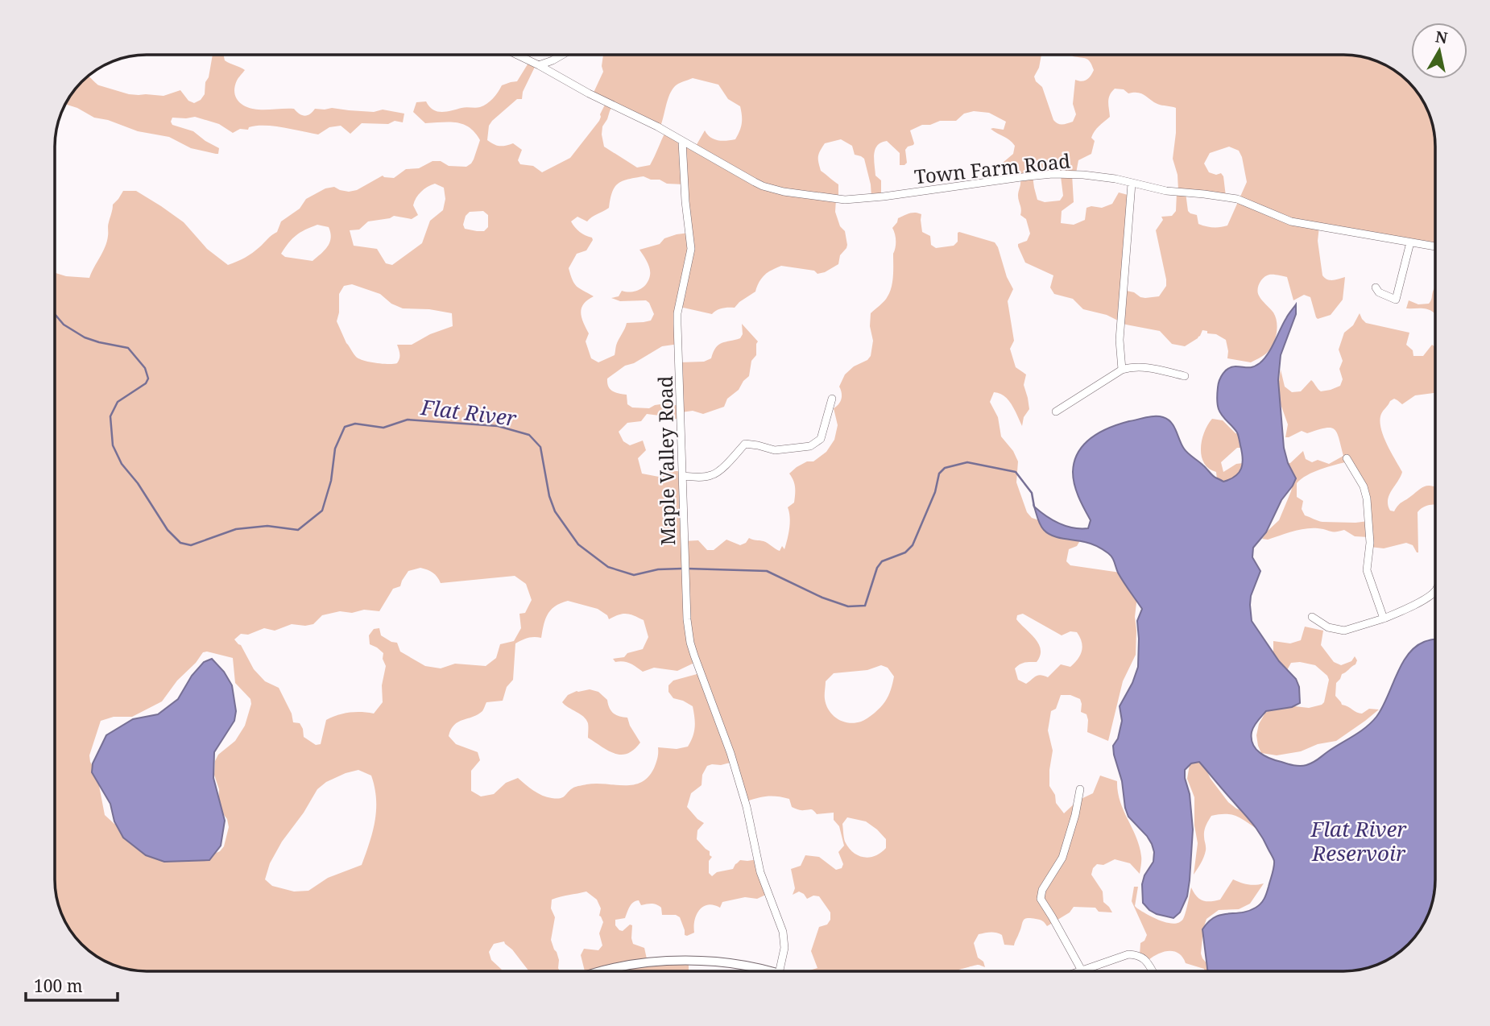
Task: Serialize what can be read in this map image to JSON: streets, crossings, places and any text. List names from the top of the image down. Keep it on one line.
{"streets":{"street":["Town Farm Road","Maple Valley Road"]},"crossings":[["Town Farm Road","Maple Valley Road"]],"water":["Flat River","Flat River Reservoir"],"scale_bar":"100 m","north":"top"}
